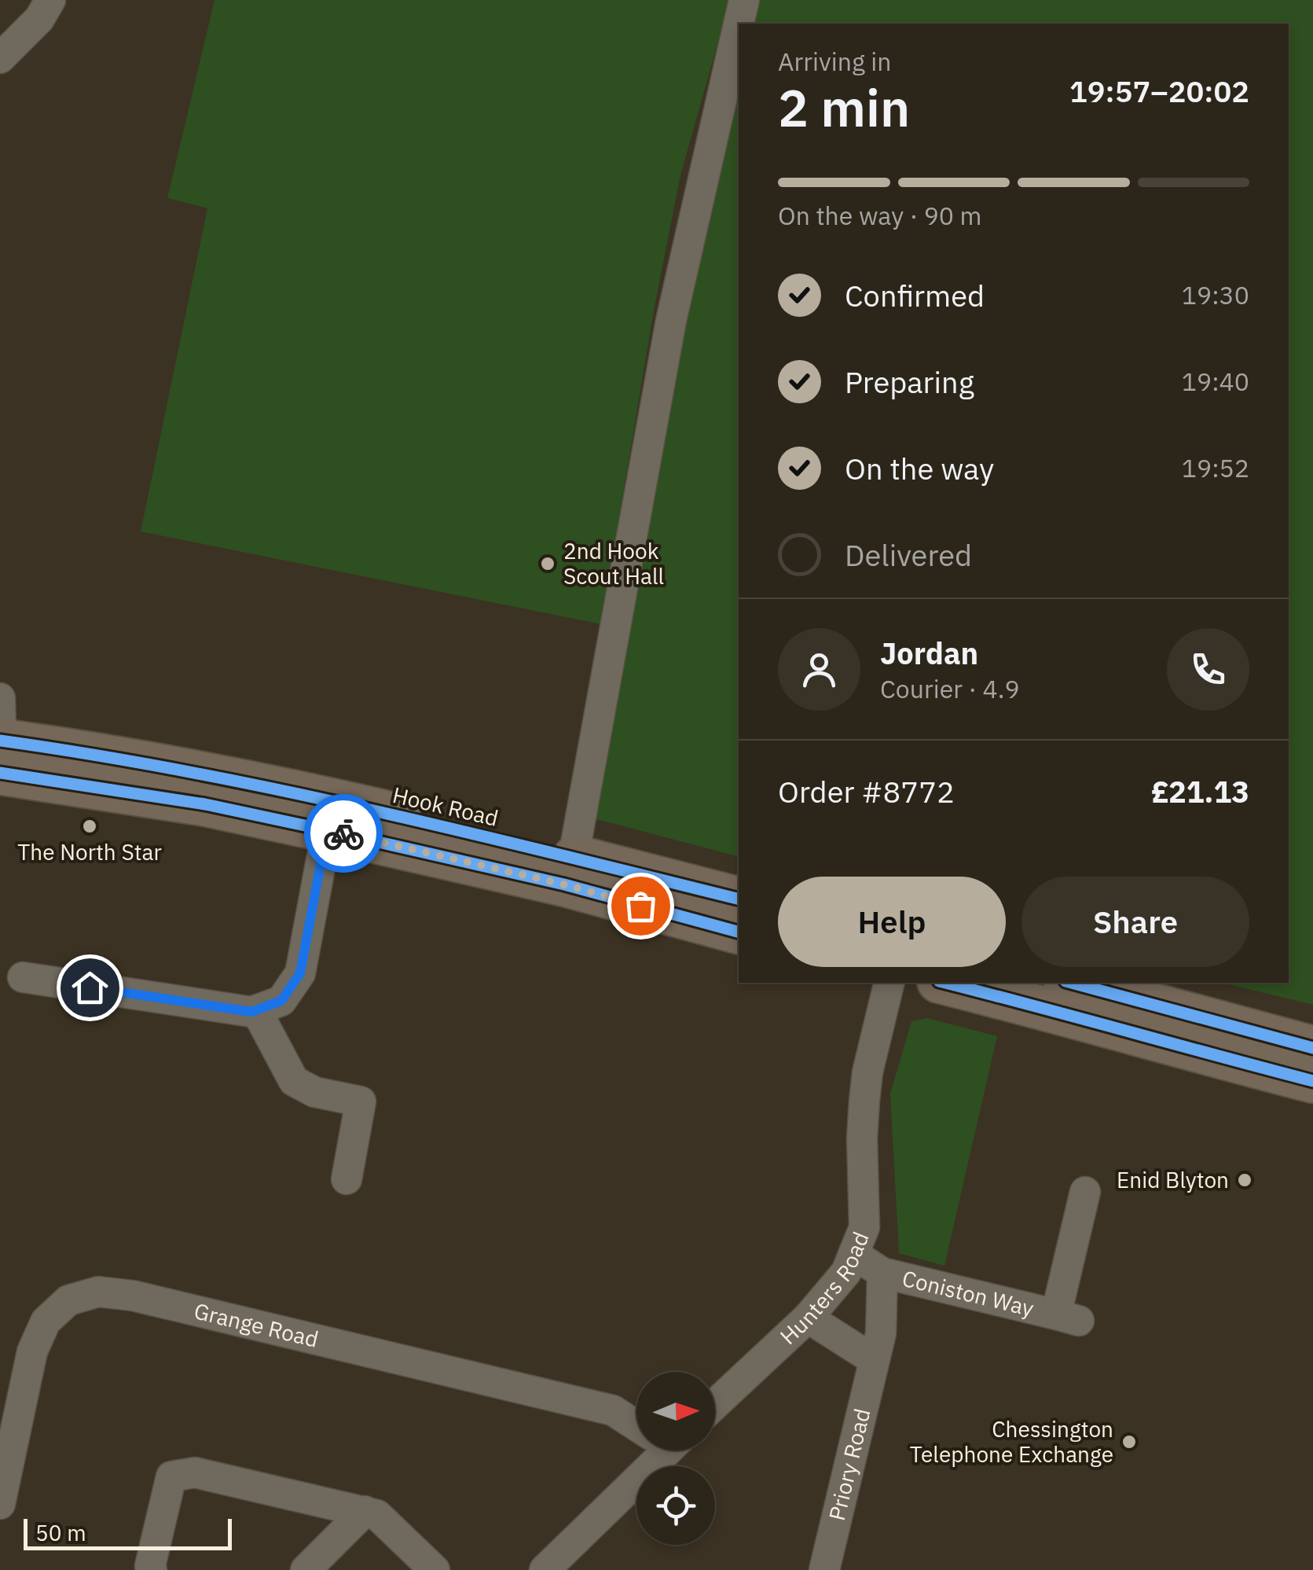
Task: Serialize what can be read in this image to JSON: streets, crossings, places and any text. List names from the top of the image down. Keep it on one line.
{"streets":{"highway":["Hook Road"],"street":["Hunters Road","Coniston Way","Grange Road","Priory Road"]},"crossings":[["Coniston Way","Priory Road"]],"places":["2nd Hook Scout Hall","The North Star","Enid Blyton","Chessington Telephone Exchange"],"scale_bar":"50 m","north":"right","page":{"heading":["2 min","Arriving in","19:57–20:02"],"panel":["Jordan","Courier · 4.9","Order #8772","£21.13"],"bar":"On the way · 90 m","list":[["Confirmed","19:30"],["Preparing","19:40"],["On the way","19:52"],"Delivered"],"buttons":["Help","Share"],"scale":"50 m"}}
